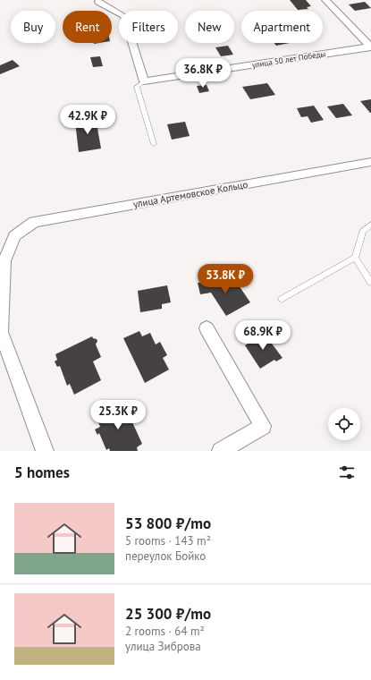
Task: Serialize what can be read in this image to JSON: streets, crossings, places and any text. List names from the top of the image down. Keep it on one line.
{"streets":{"street":["улица 50 лет Победы","улица Артемовское Кольцо"]},"page":{"chip":["Buy","Rent","Filters","New","Apartment"],"price":["36.8K ₽","42.9K ₽","53.8K ₽","68.9K ₽","25.3K ₽"],"heading":"5 homes","list":[{"name":"53 800 ₽/mo","note":"5 rooms · 143 m² · переулок Бойко"},{"name":"25 300 ₽/mo","note":"2 rooms · 64 m² · улица Зиброва"}]}}
